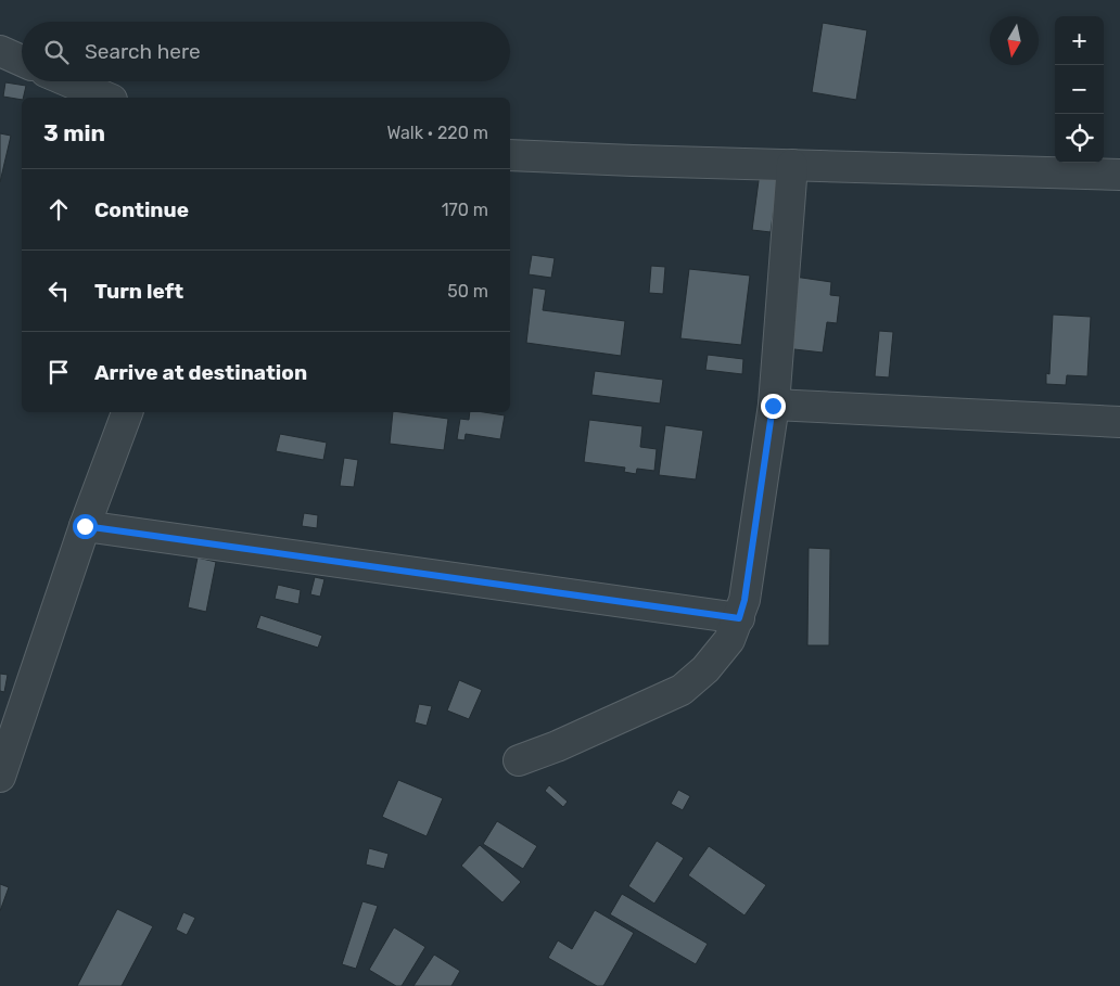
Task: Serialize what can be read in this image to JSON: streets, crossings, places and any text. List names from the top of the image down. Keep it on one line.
{"north":"bottom","page":{"map_buttons":["+","−"],"search":"Search here","heading":["3 min","Walk · 220 m"],"list":[["Continue","170 m"],["Turn left","50 m"],"Arrive at destination"]}}
